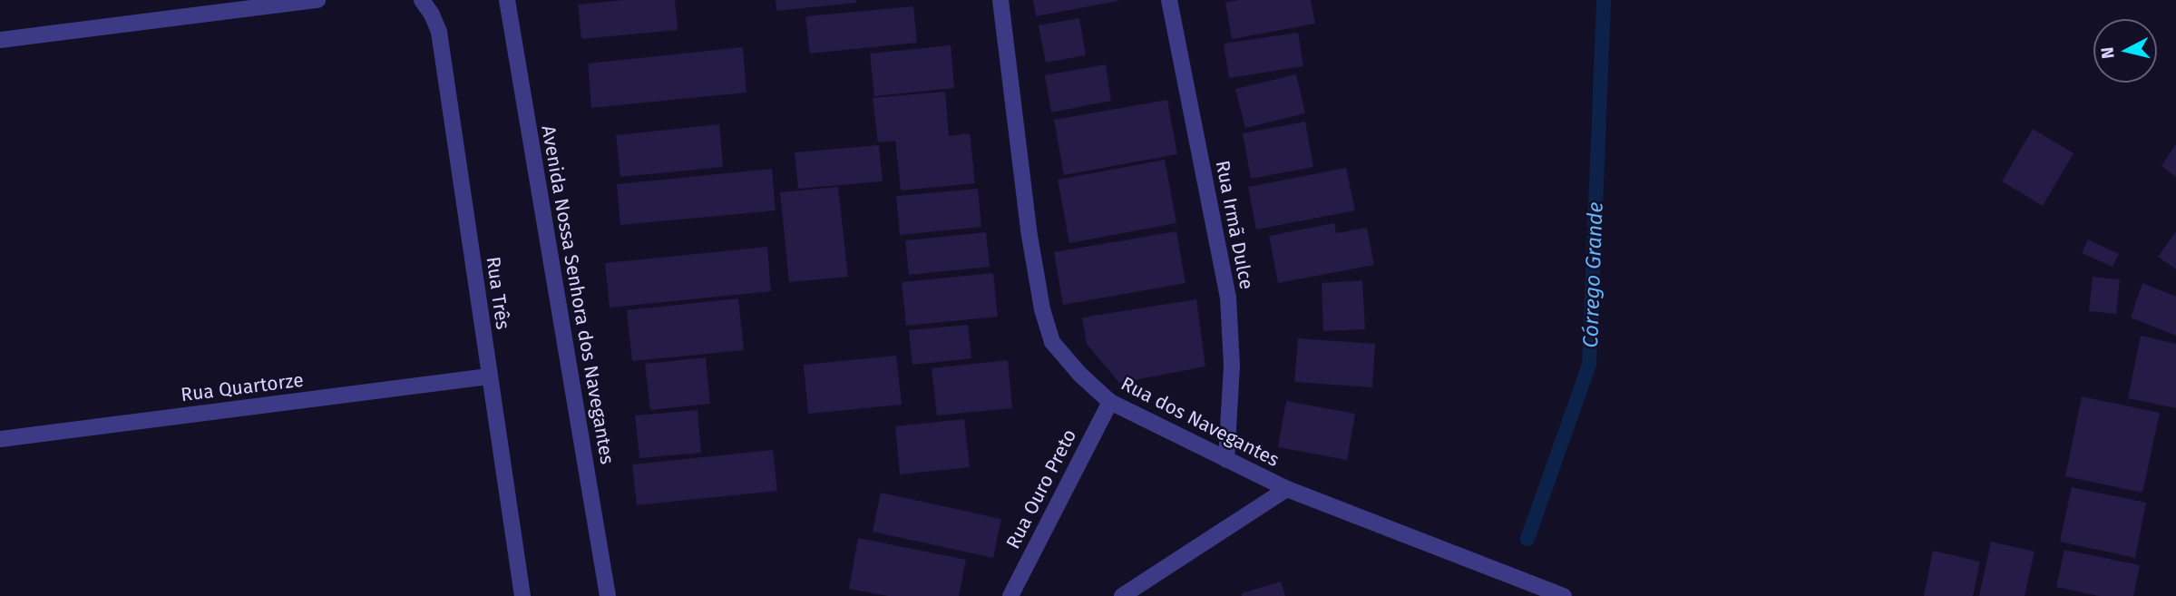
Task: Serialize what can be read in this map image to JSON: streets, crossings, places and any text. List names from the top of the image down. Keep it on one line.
{"streets":{"street":["Rua Irmã Dulce","Rua Três","Avenida Nossa Senhora dos Navegantes","Rua Quartorze","Rua dos Navegantes","Rua Ouro Preto"]},"crossings":[["Rua Irmã Dulce","Rua dos Navegantes"],["Rua Três","Rua Quartorze"],["Rua dos Navegantes","Rua Ouro Preto"]],"water":["Córrego Grande"],"north":"left"}
